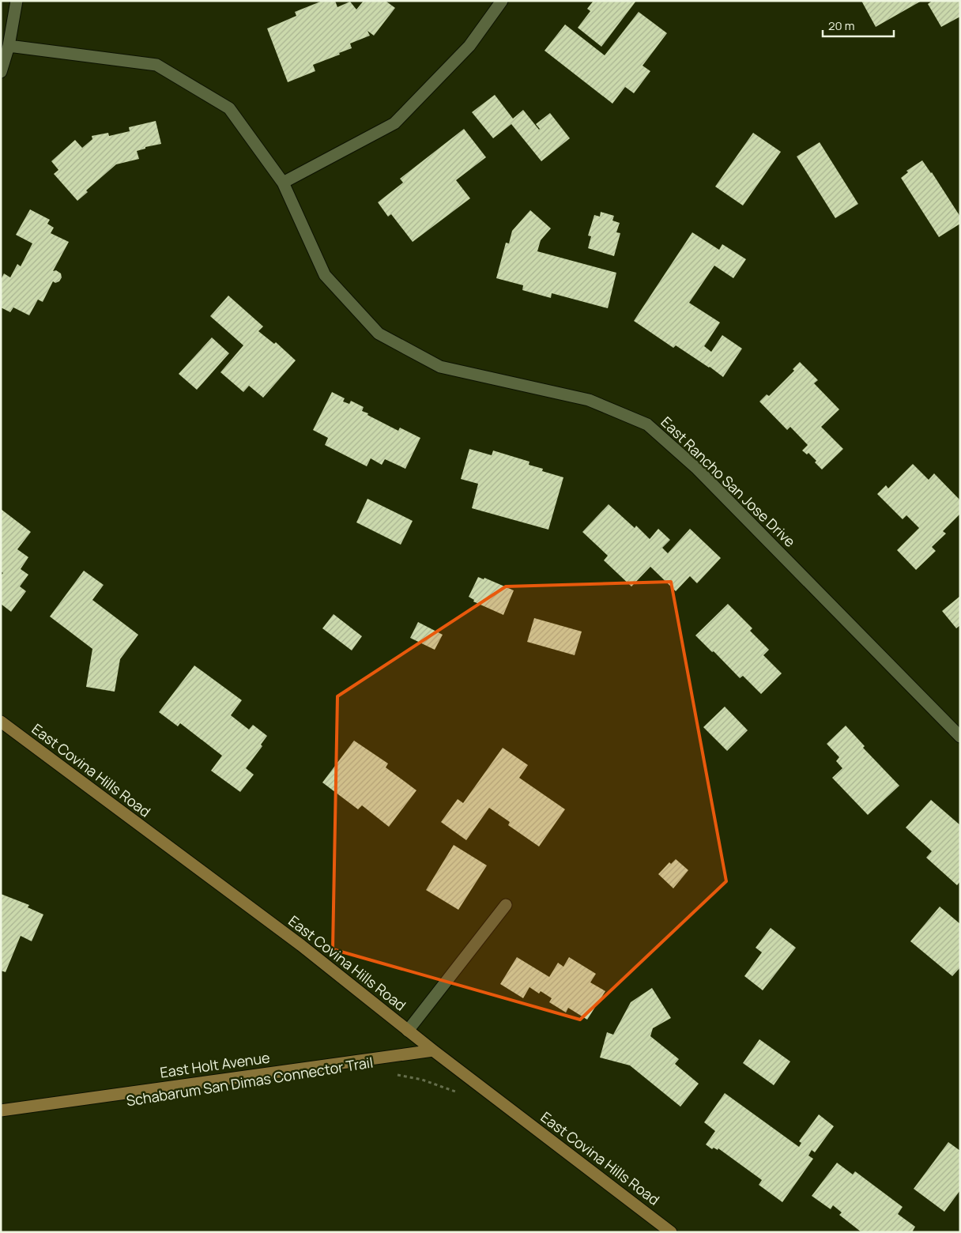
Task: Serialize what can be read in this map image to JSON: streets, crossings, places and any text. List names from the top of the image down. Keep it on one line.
{"streets":{"street":["East Rancho San Jose Drive","East Covina Hills Road","East Holt Avenue"],"path":["Schabarum San Dimas Connector Trail"]},"crossings":[["East Covina Hills Road","East Holt Avenue"]],"scale_bar":"20 m"}
